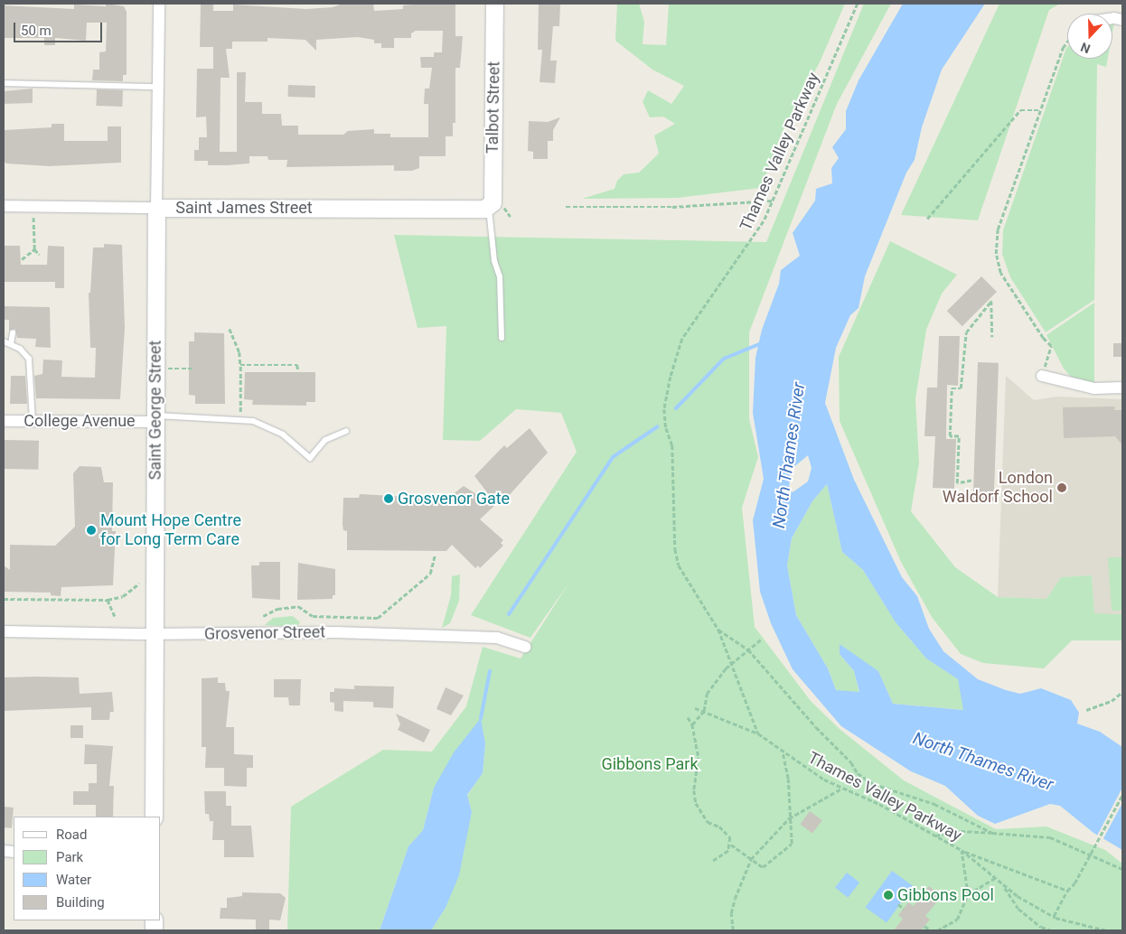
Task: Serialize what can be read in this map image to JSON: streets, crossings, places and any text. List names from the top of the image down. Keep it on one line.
{"streets":{"street":["Talbot Street","Saint James Street","Saint George Street","College Avenue","Grosvenor Street"],"path":["Thames Valley Parkway"]},"crossings":[["Talbot Street","Saint James Street"],["Saint James Street","Saint George Street"],["Saint George Street","College Avenue"],["Saint George Street","Grosvenor Street"]],"water":["North Thames River"],"parks":["Gibbons Park"],"places":["London Waldorf School","Grosvenor Gate","Mount Hope Centre for Long Term Care","Gibbons Pool"],"legend":["Road","Park","Water","Building"],"scale_bar":"50 m","north":"bottom"}
